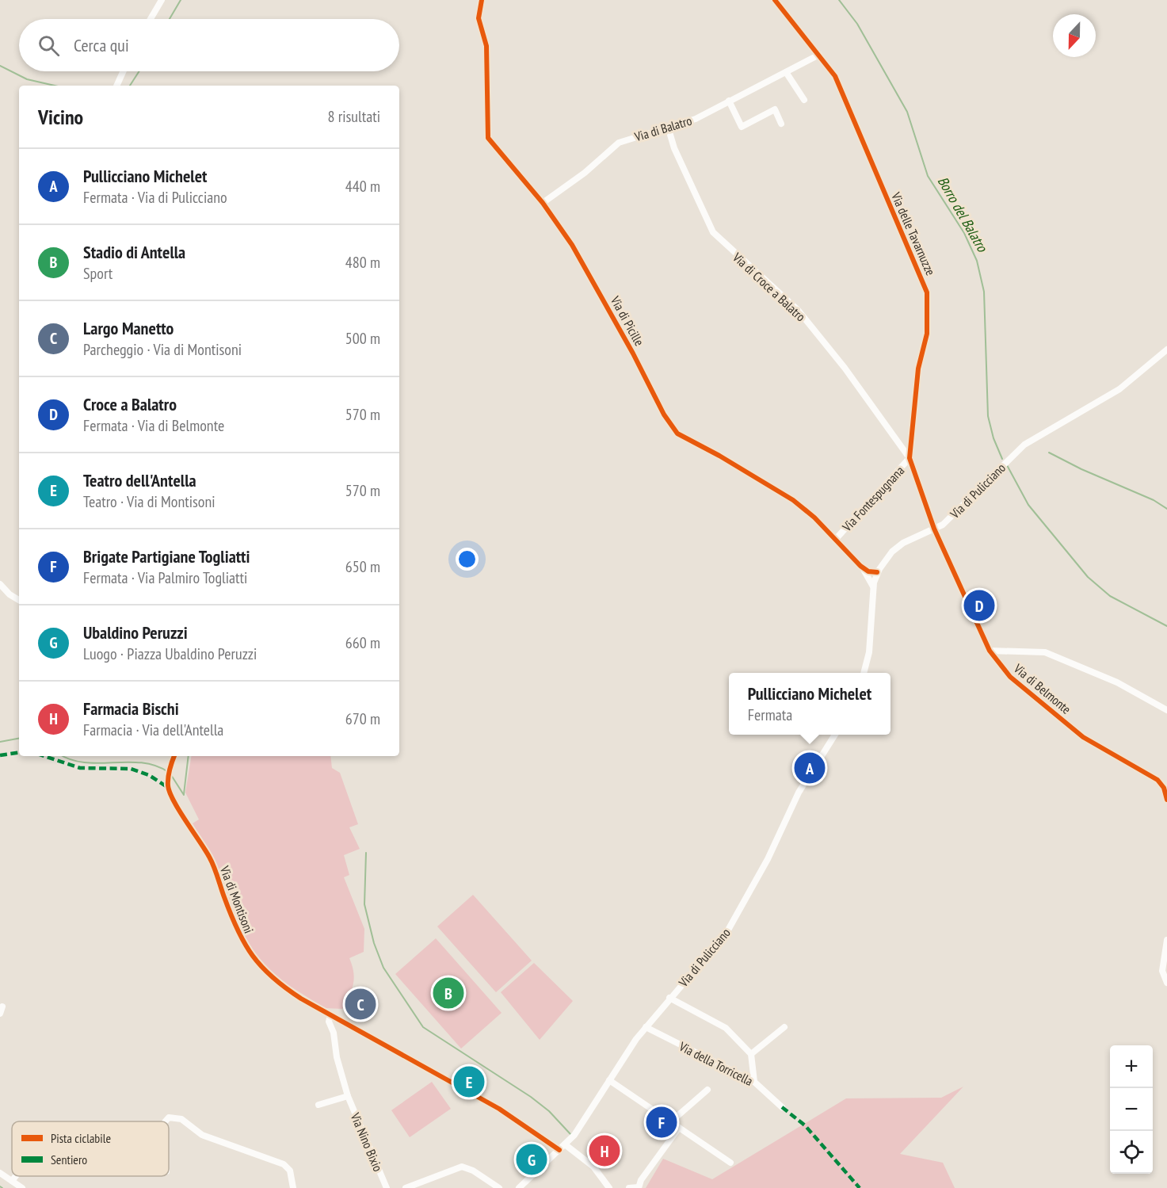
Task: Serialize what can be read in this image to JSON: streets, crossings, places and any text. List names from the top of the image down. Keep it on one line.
{"streets":{"street":["Via di Balatro","Via delle Tavarnuzze","Via di Croce a Balatro","Via di Picille","Via di Pulicciano","Via Fontespugnana","Via di Belmonte","Via di Montisoni","Via della Torricella","Via Nino Bixio"]},"crossings":[["Via di Balatro","Via delle Tavarnuzze"],["Via di Balatro","Via di Croce a Balatro"],["Via di Balatro","Via di Picille"],["Via delle Tavarnuzze","Via di Croce a Balatro"],["Via delle Tavarnuzze","Via di Pulicciano"],["Via delle Tavarnuzze","Via Fontespugnana"],["Via delle Tavarnuzze","Via di Belmonte"],["Via di Croce a Balatro","Via Fontespugnana"],["Via di Picille","Via di Pulicciano"],["Via di Picille","Via Fontespugnana"],["Via di Pulicciano","Via di Belmonte"],["Via di Pulicciano","Via di Montisoni"],["Via di Pulicciano","Via della Torricella"],["Via di Montisoni","Via Nino Bixio"]],"water":["Borro del Balatro"],"legend":["Pista ciclabile","Sentiero"],"north":"bottom","page":{"search":"Cerca qui","heading":["Vicino","8 risultati"],"list":[{"mark":"A","name":"Pullicciano Michelet","note":"Fermata · Via di Pulicciano","value":"440 m"},{"mark":"B","name":"Stadio di Antella","note":"Sport","value":"480 m"},{"mark":"C","name":"Largo Manetto","note":"Parcheggio · Via di Montisoni","value":"500 m"},{"mark":"D","name":"Croce a Balatro","note":"Fermata · Via di Belmonte","value":"570 m"},{"mark":"E","name":"Teatro dell'Antella","note":"Teatro · Via di Montisoni","value":"570 m"},{"mark":"F","name":"Brigate Partigiane Togliatti","note":"Fermata · Via Palmiro Togliatti","value":"650 m"},{"mark":"G","name":"Ubaldino Peruzzi","note":"Luogo · Piazza Ubaldino Peruzzi","value":"660 m"},{"mark":"H","name":"Farmacia Bischi","note":"Farmacia · Via dell'Antella","value":"670 m"}],"pins":["D","A","B","C","E","F","H","G"],"popup":["Pullicciano Michelet","Fermata"],"map_buttons":["+","−"]}}
